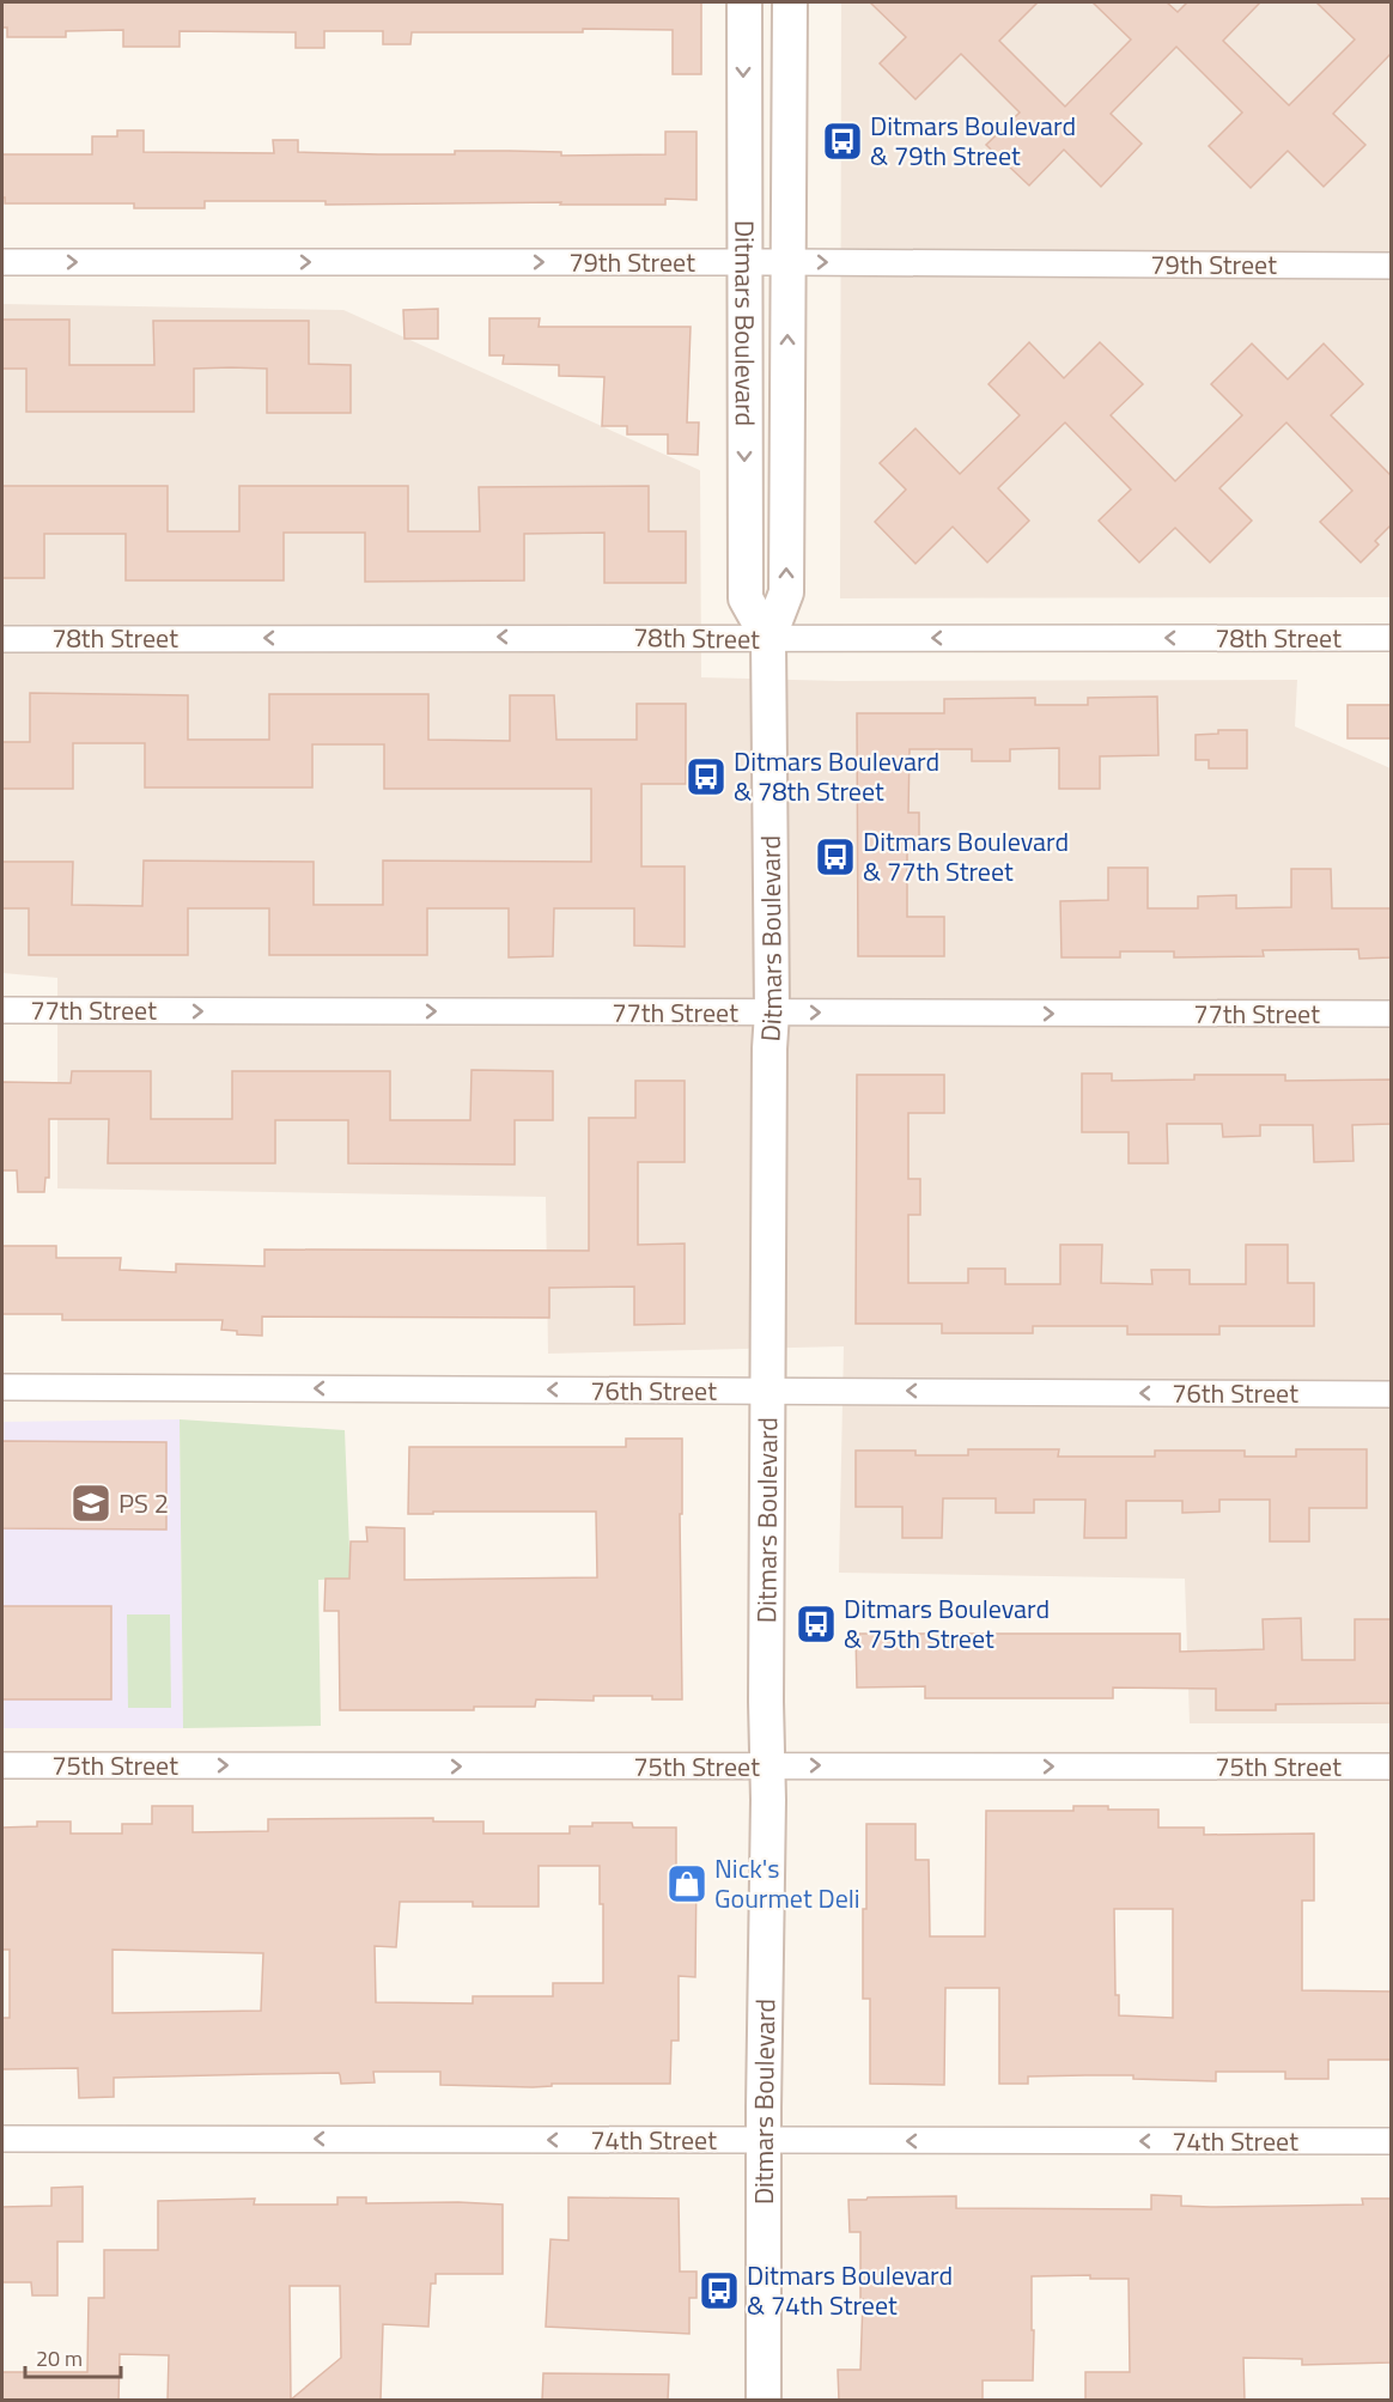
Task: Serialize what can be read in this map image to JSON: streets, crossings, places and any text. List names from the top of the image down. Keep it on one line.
{"streets":{"street":["79th Street","Ditmars Boulevard","78th Street","77th Street","76th Street","75th Street","74th Street"]},"crossings":[["79th Street","Ditmars Boulevard"],["Ditmars Boulevard","78th Street"],["Ditmars Boulevard","77th Street"],["Ditmars Boulevard","76th Street"],["Ditmars Boulevard","75th Street"],["Ditmars Boulevard","74th Street"]],"one_way":["79th Street","78th Street","77th Street","76th Street","75th Street","74th Street"],"places":{"bus stop":["Ditmars Boulevard & 79th Street","Ditmars Boulevard & 78th Street","Ditmars Boulevard & 77th Street","Ditmars Boulevard & 75th Street","Ditmars Boulevard & 74th Street"],"school or university":["PS 2"],"shop":["Nick's Gourmet Deli"]},"scale_bar":"20 m"}
